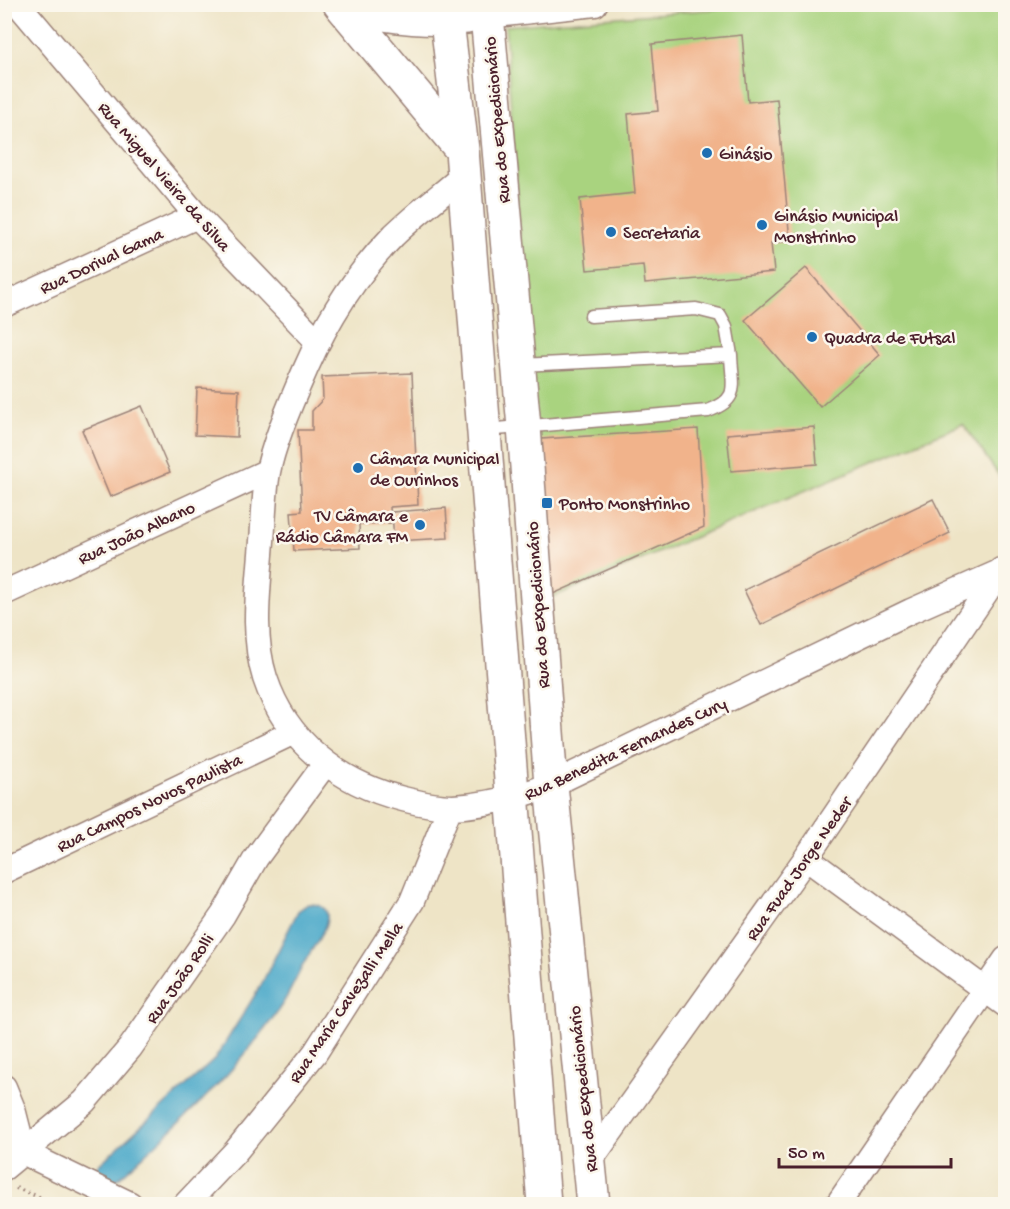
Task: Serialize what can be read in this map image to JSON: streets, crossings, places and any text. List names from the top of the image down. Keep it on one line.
{"streets":{"main road":["Rua do Expedicionário"],"street":["Rua Miguel Vieira da Silva","Rua Dorival Gama","Rua João Albano","Rua Benedita Fernandes Cury","Rua Campos Novos Paulista","Rua Fuad Jorge Neder","Rua João Rolli","Rua Maria Cavezalli Mella"]},"crossings":[["Rua do Expedicionário","Rua Benedita Fernandes Cury"],["Rua do Expedicionário","Rua Fuad Jorge Neder"],["Rua Miguel Vieira da Silva","Rua Dorival Gama"],["Rua Miguel Vieira da Silva","Rua Benedita Fernandes Cury"],["Rua João Albano","Rua Benedita Fernandes Cury"],["Rua Benedita Fernandes Cury","Rua Campos Novos Paulista"],["Rua Benedita Fernandes Cury","Rua Fuad Jorge Neder"],["Rua Benedita Fernandes Cury","Rua João Rolli"],["Rua Benedita Fernandes Cury","Rua Maria Cavezalli Mella"]],"places":{"other":["Ginásio","Ginásio Municipal Monstrinho","Secretaria","Quadra de Futsal","Câmara Municipal de Ourinhos","TV Câmara e Rádio Câmara FM"],"transit":["Ponto Monstrinho"]},"scale_bar":"50 m"}
